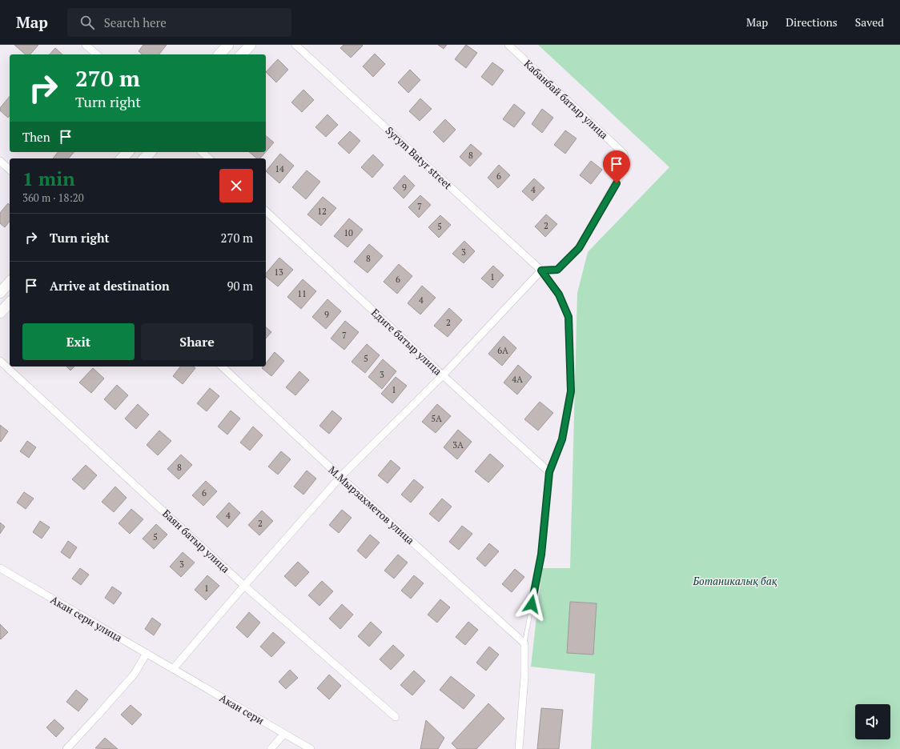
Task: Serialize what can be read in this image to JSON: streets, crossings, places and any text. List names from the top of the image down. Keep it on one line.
{"streets":{"street":["Кабанбай батыр улица","Syrym Batyr street","Едиге батыр улица","М.Мырзахметов улица","Баян батыр улица","Акан сери улица","Акан сери"]},"crossings":[["Кабанбай батыр улица","Syrym Batyr street"],["Акан сери улица","Акан сери"]],"parks":["Ботаникалық бақ"],"house_numbers":["8","14","6","9","4","7","12","2","5","10","3","8","13","1","6","11","4","9","2","7","6А","5","3","4А","1","5А","3А","8","6","4","2","5","3","1"],"page":{"header":"Map","search":"Search here","nav":["Map","Directions","Saved"],"turn":["270 m","Turn right"],"then":"Then","heading":["1 min","360 m · 18:20"],"list":[{"name":"Turn right","value":"270 m"},{"name":"Arrive at destination","value":"90 m"}],"buttons":["Exit","Share"]}}
